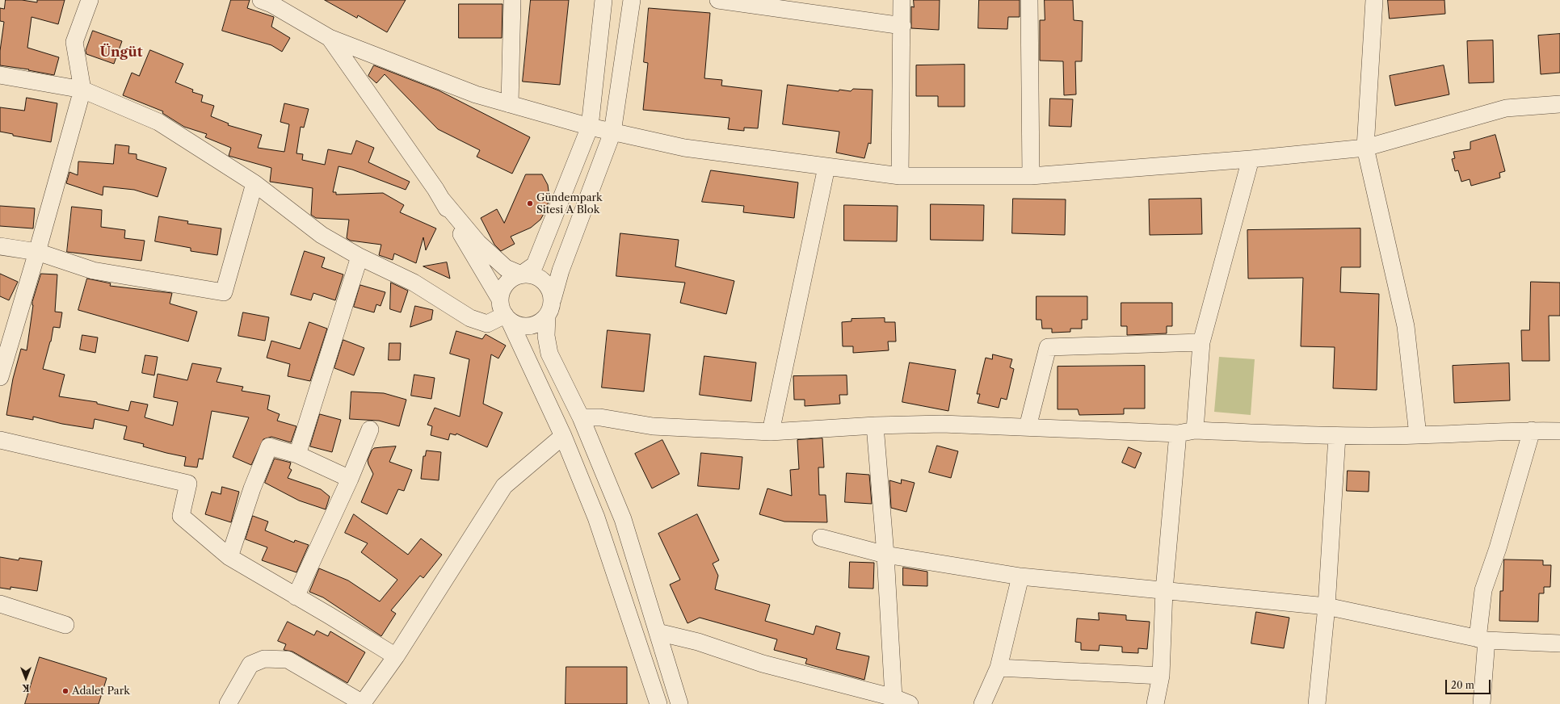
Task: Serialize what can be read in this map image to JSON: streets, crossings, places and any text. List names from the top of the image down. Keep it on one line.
{"districts":["Üngüt"],"places":["Gündempark Sitesi A Blok","Adalet Park"],"scale_bar":"20 m","north":"bottom"}
